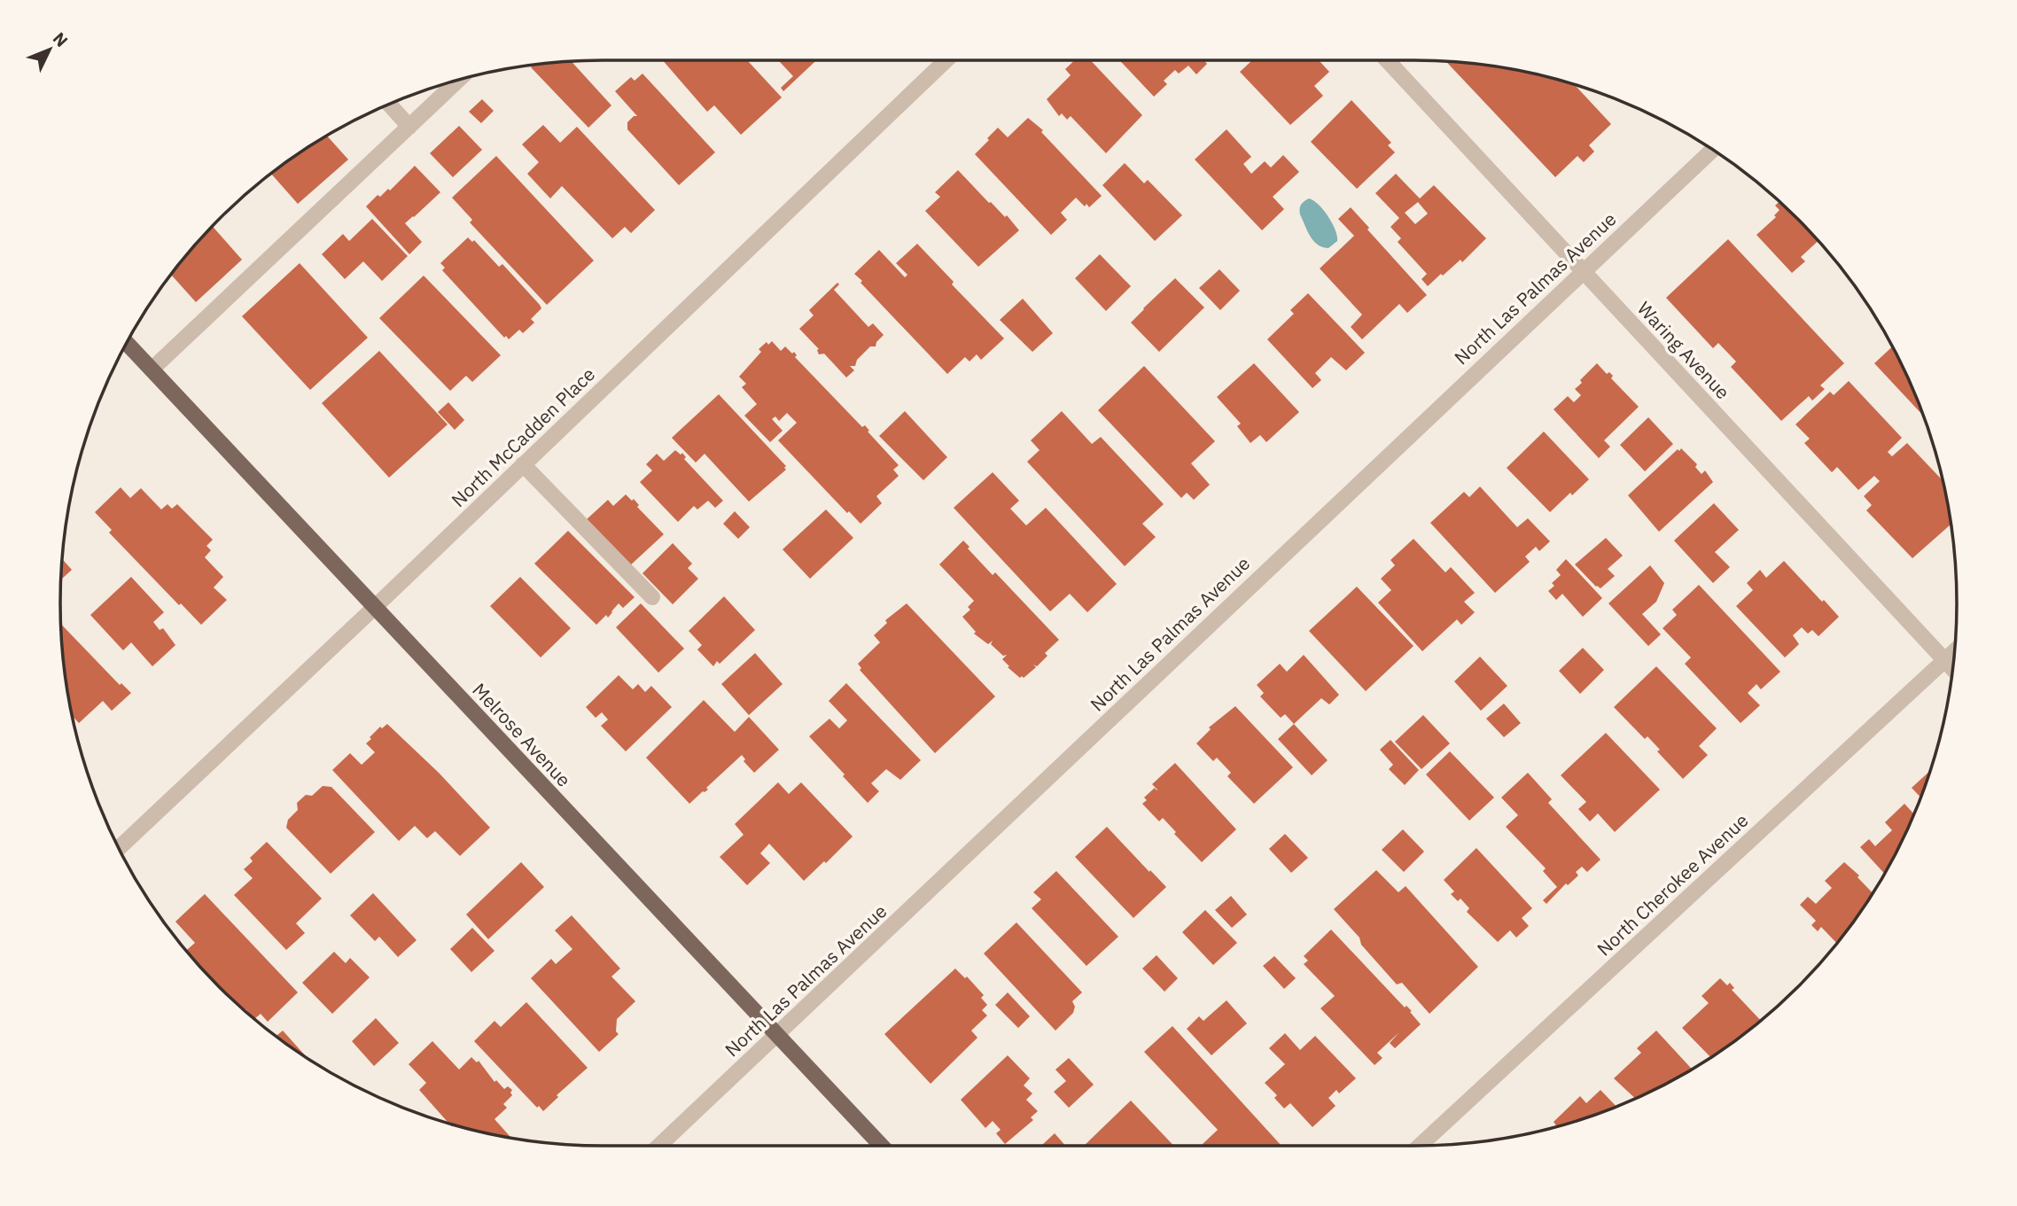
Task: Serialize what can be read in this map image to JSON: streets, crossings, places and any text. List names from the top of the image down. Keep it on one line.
{"streets":{"main road":["Melrose Avenue"],"street":["North Las Palmas Avenue","Waring Avenue","North McCadden Place","North Cherokee Avenue"]},"crossings":[["North Las Palmas Avenue","Waring Avenue"],["North Las Palmas Avenue","Melrose Avenue"],["Waring Avenue","North Cherokee Avenue"],["North McCadden Place","Melrose Avenue"]],"north":"top right"}
